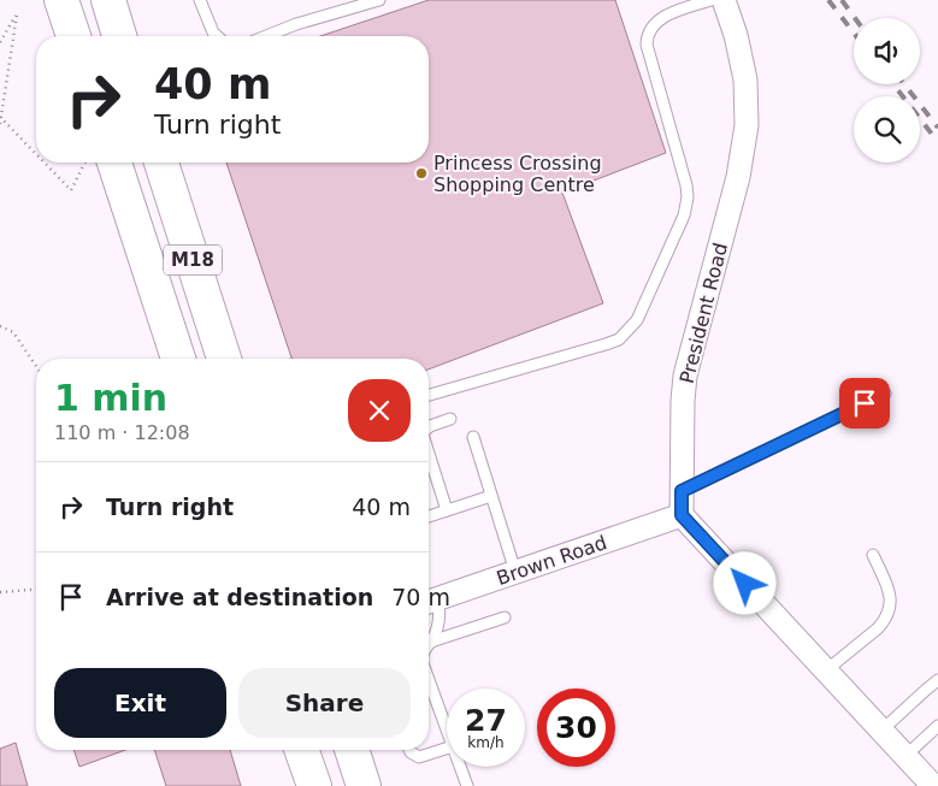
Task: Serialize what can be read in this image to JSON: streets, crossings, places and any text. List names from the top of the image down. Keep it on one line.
{"streets":{"main road":["M18"],"street":["President Road","Brown Road"]},"crossings":[["President Road","Brown Road"]],"places":["Princess Crossing Shopping Centre"],"page":{"turn":["40 m","Turn right"],"heading":["1 min","110 m · 12:08"],"list":[{"name":"Turn right","value":"40 m"},{"name":"Arrive at destination","value":"70 m"}],"buttons":["Exit","Share"],"speed":"27 km/h","limit":"30"}}
